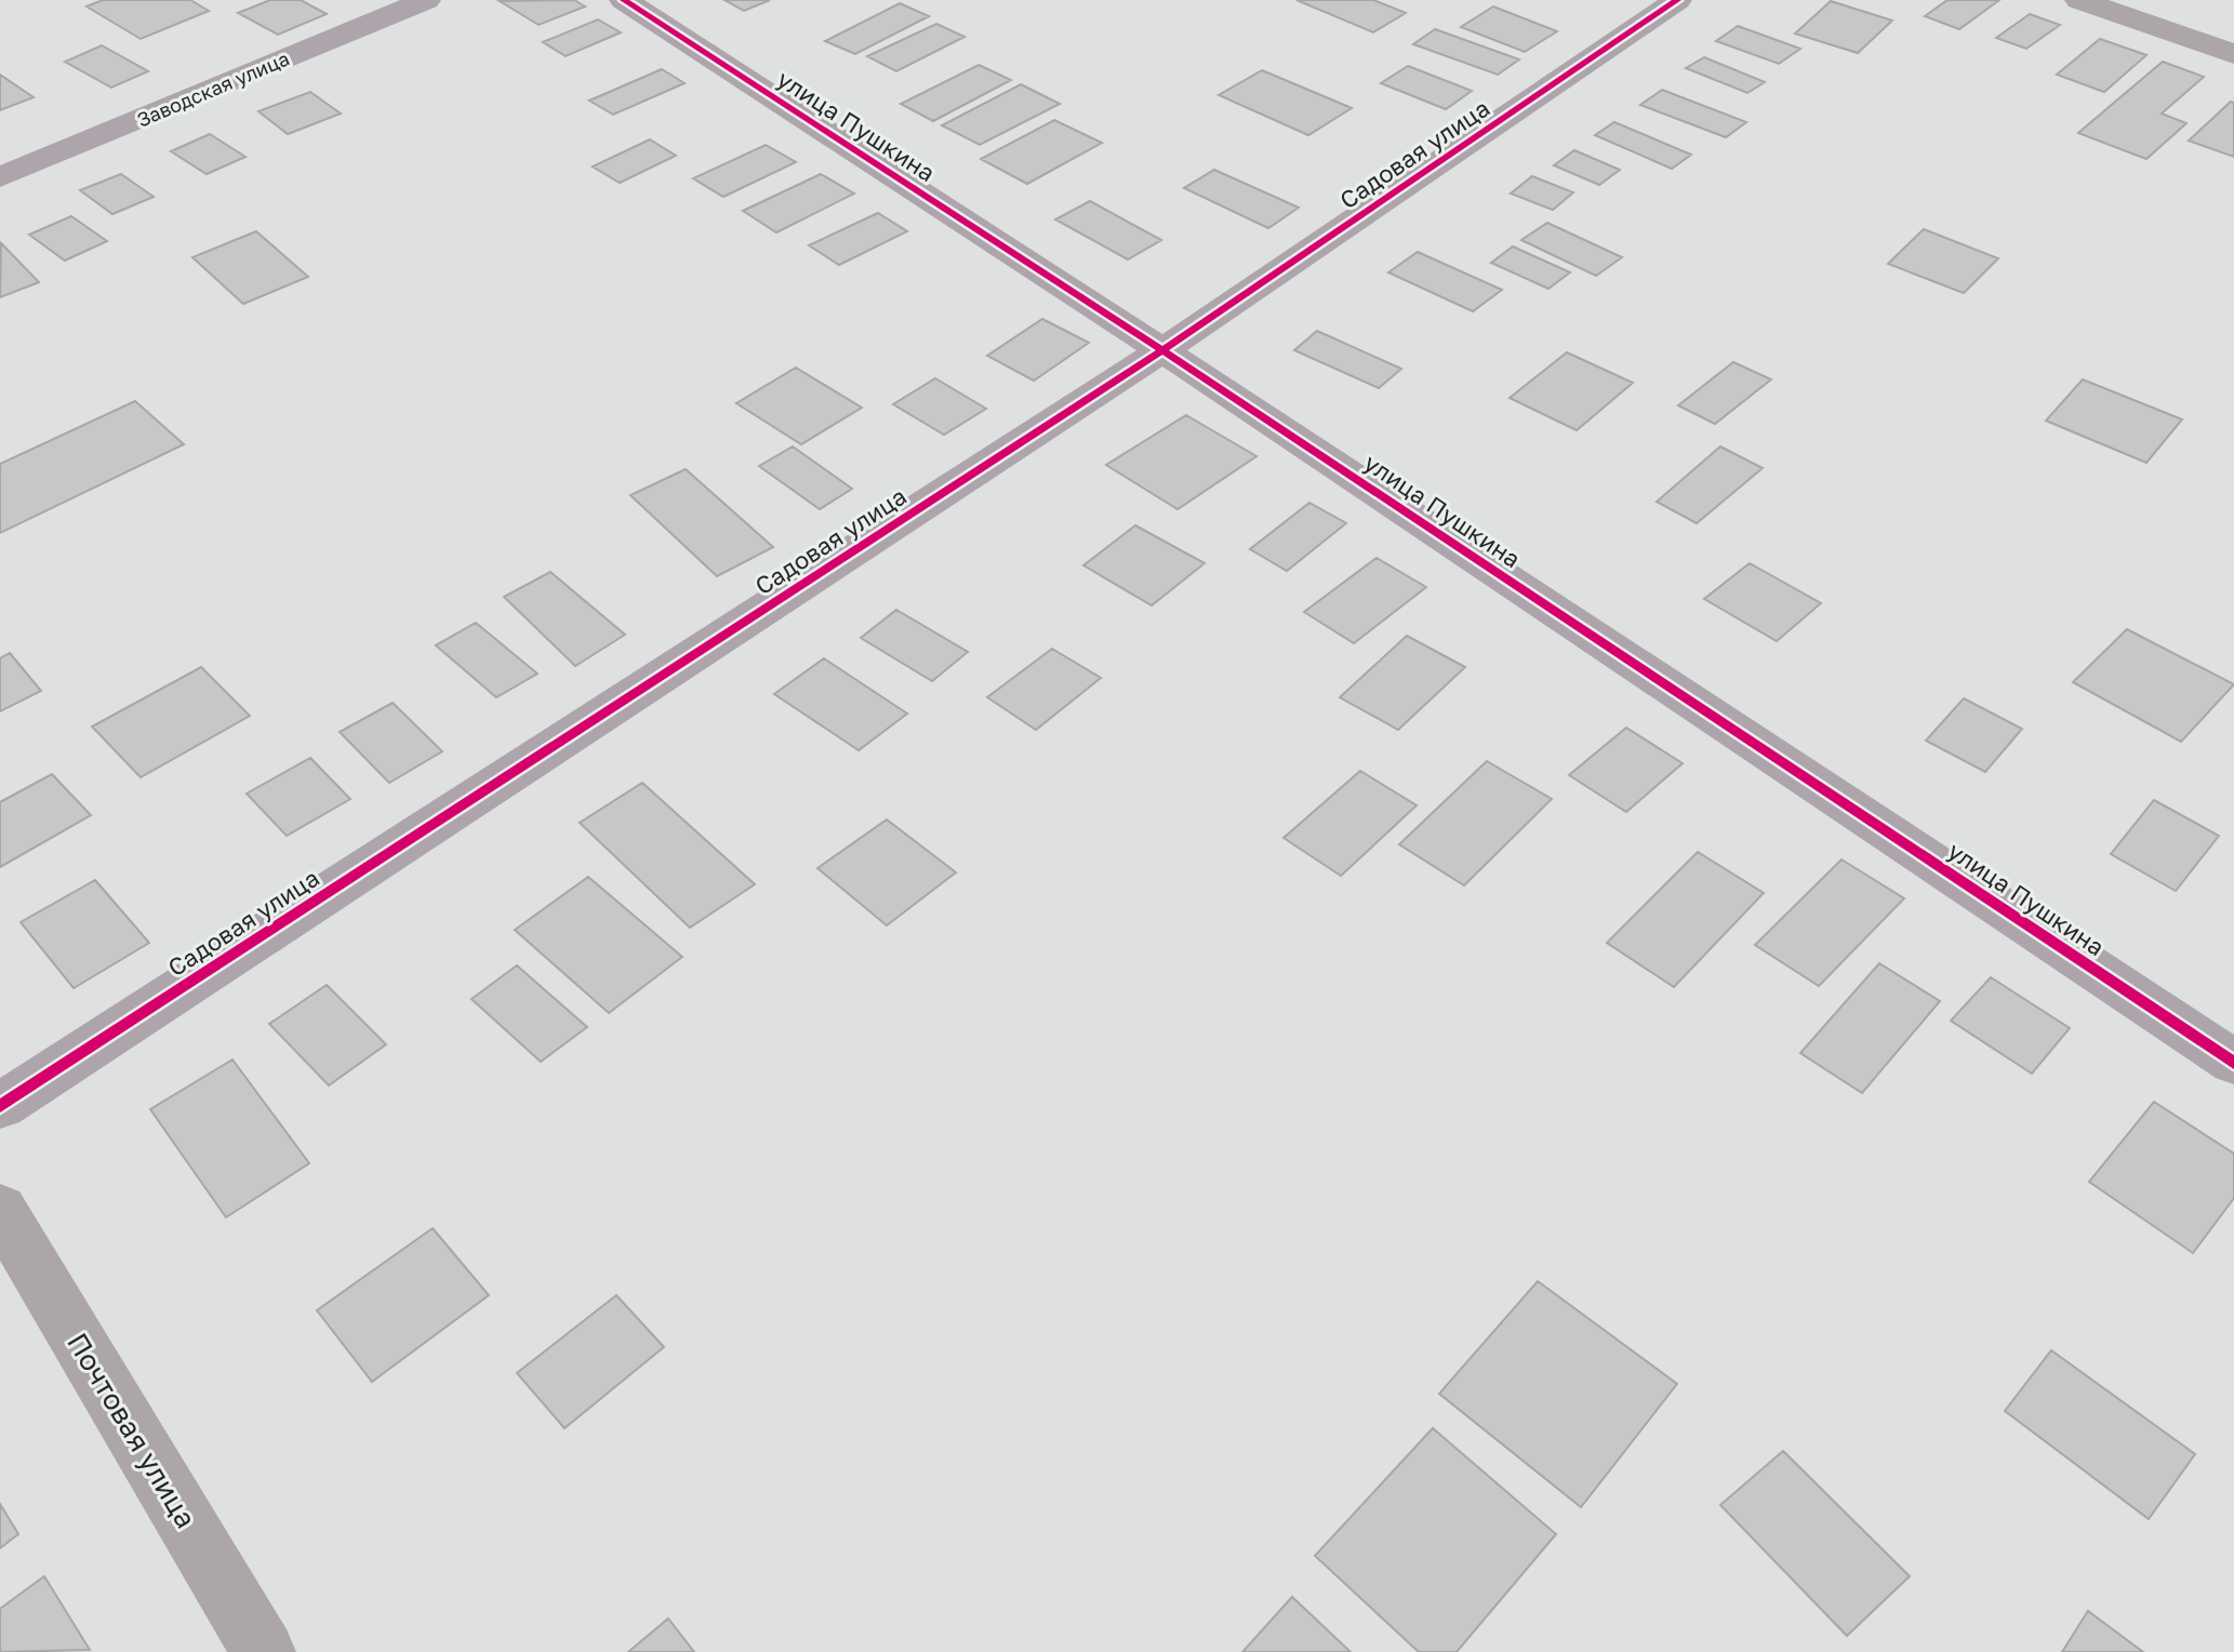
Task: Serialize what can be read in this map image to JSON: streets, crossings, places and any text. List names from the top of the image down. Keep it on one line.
{"streets":{"street":["Заводская улица","улица Пушкина","Садовая улица","Почтовая улица"]},"crossings":[["улица Пушкина","Садовая улица"]]}
